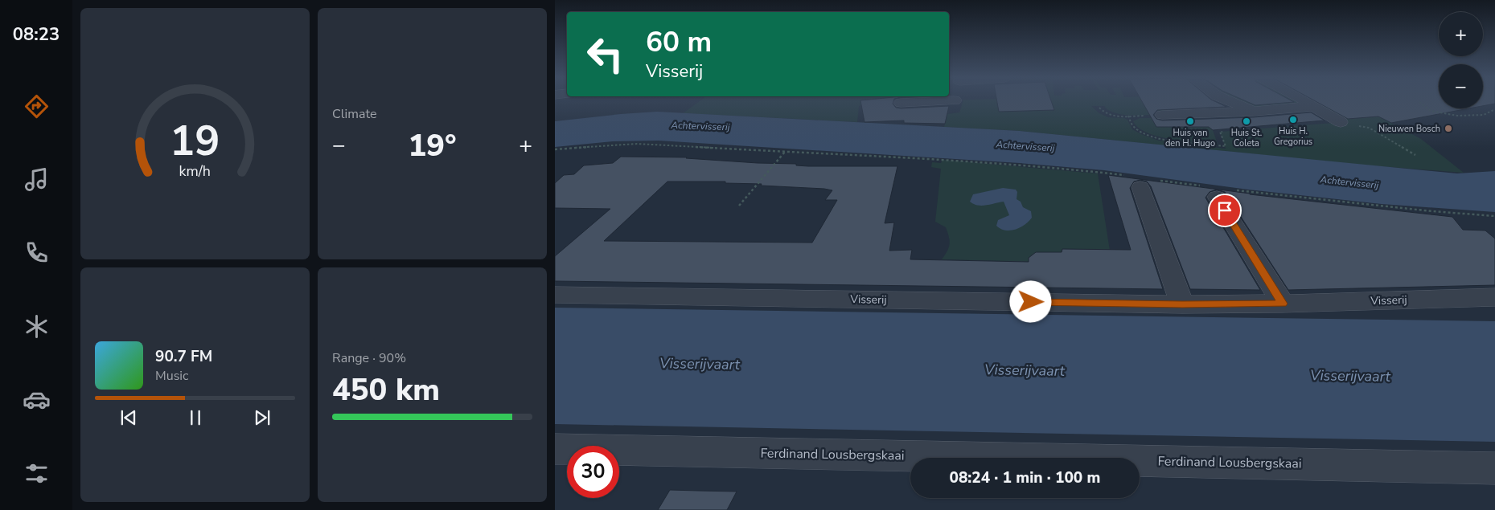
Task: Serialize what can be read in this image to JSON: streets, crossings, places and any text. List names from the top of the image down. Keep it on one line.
{"streets":{"street":["Visserij","Ferdinand Lousbergskaai"]},"water":["Achtervisserij","Visserijvaart"],"places":["Huis H. Gregorius","Huis van den H. Hugo","Huis St. Coleta","Nieuwen Bosch"],"page":{"tabs":"08:23","tile":["Climate",["Range · 90%","450 km"]],"map_buttons":["+","−"],"turn":["60 m","Visserij"],"heat":["−","19°","+"],"song":["90.7 FM","Music"],"limit":"30","trip":"08:24 · 1 min · 100 m","gauge":["19","km/h"]}}
